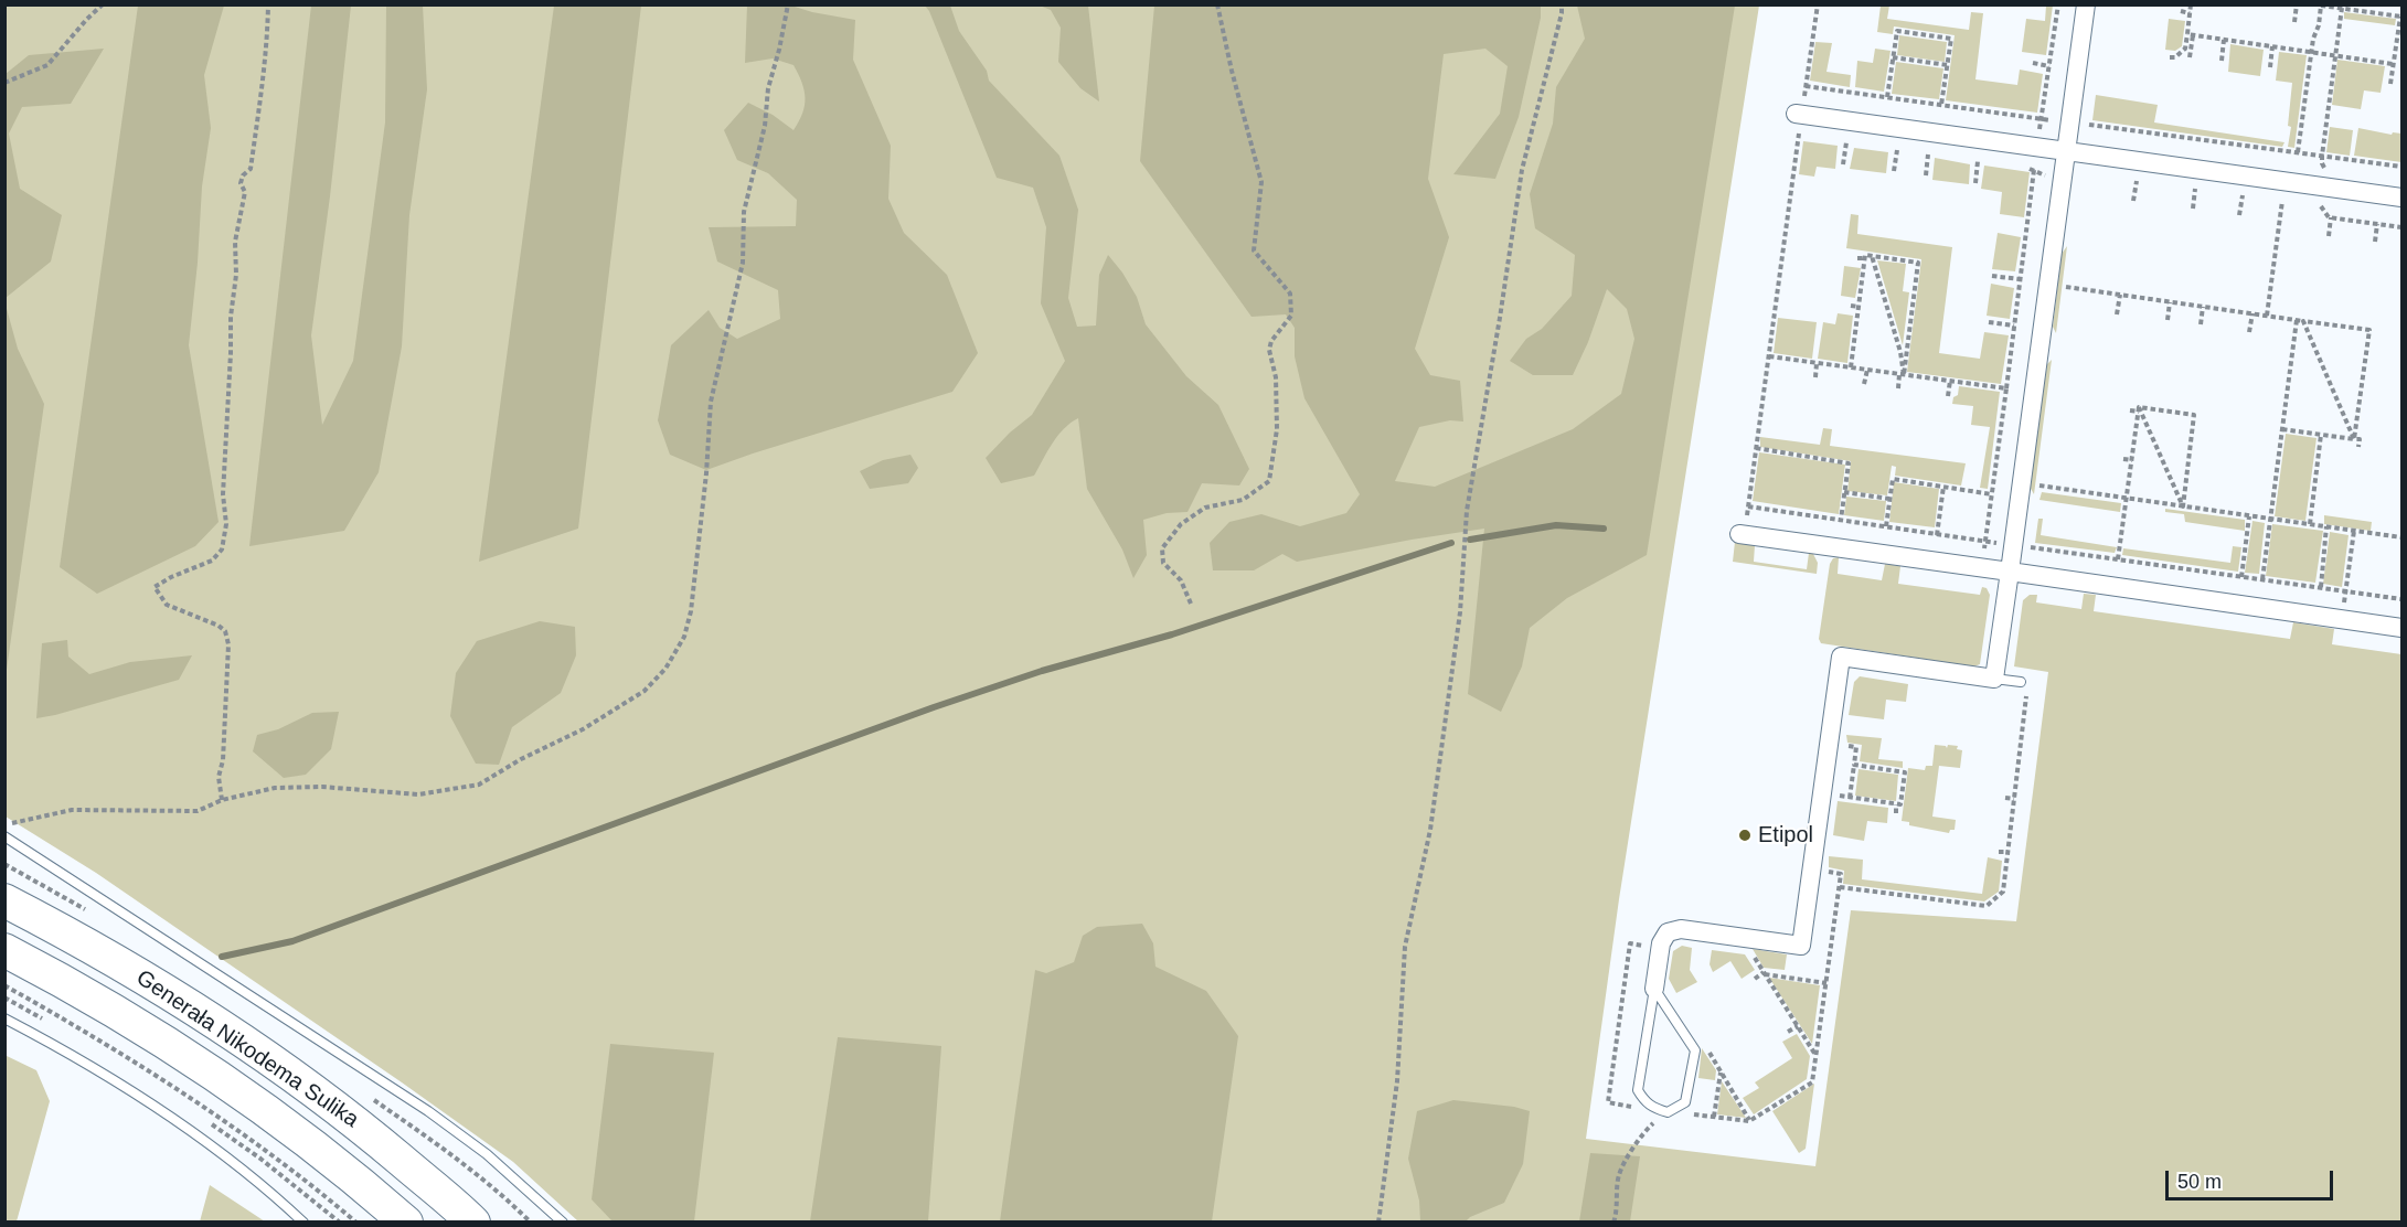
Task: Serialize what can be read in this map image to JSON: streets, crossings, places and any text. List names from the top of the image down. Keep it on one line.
{"streets":{"highway":["Generała Nikodema Sulika"]},"places":["Etipol"],"scale_bar":"50 m"}
